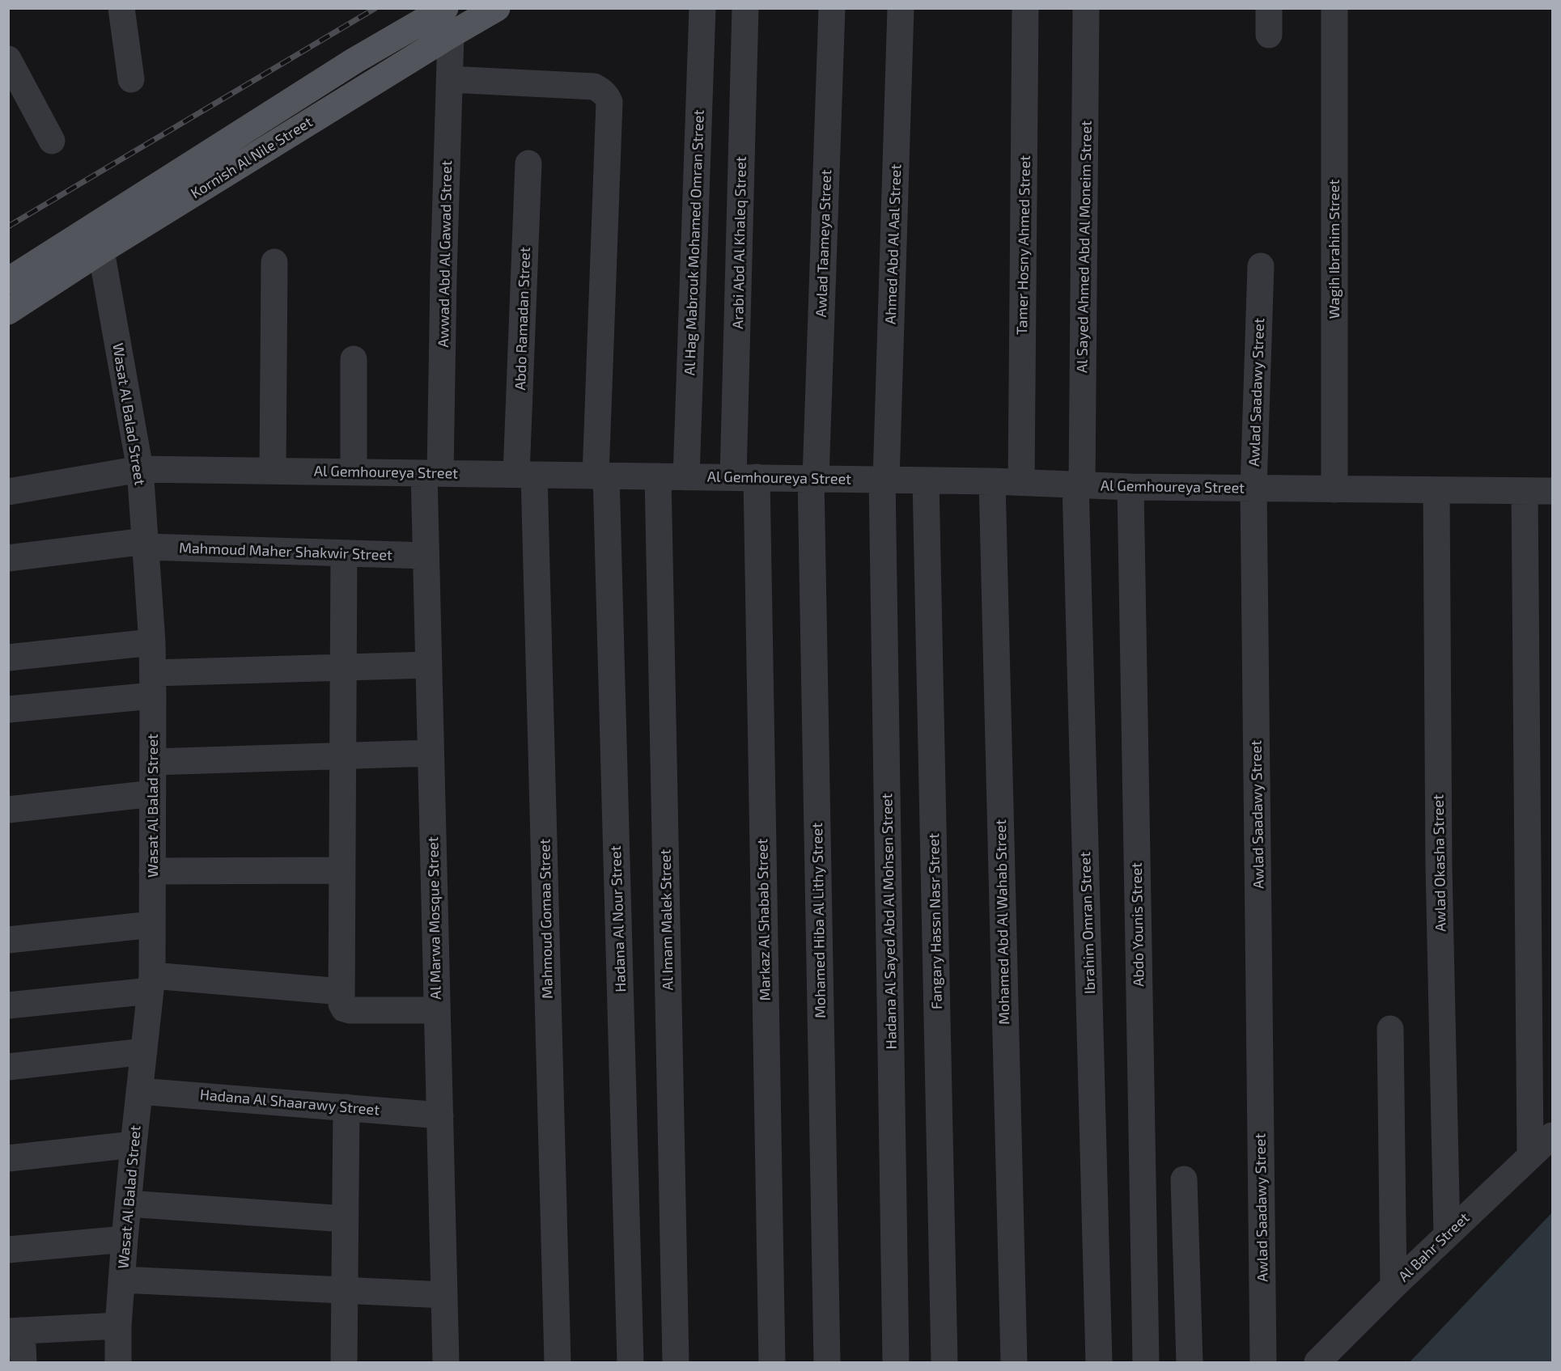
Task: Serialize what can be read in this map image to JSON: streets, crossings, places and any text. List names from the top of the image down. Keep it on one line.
{"streets":{"main road":["Kornish Al Nile Street"],"street":["Al Hag Mabrouk Mohamed Omran Street","Arabi Abd Al Khaleq Street","Awlad Taameya Street","Ahmed Abd Al Aal Street","Tamer Hosny Ahmed Street","Al Sayed Ahmed Abd Al Moneim Street","Wagih Ibrahim Street","Awwad Abd Al Gawad Street","Abdo Ramadan Street","Awlad Saadawy Street","Wasat Al Balad Street","Al Gemhoureya Street","Mahmoud Maher Shakwir Street","Awlad Okasha Street","Al Marwa Mosque Street","Mahmoud Gomaa Street","Hadana Al Nour Street","Al Imam Malek Street","Markaz Al Shabab Street","Mohamed Hiba Al Lithy Street","Hadana Al Sayed Abd Al Mohsen Street","Fangary Hassn Nasr Street","Mohamed Abd Al Wahab Street","Ibrahim Omran Street","Abdo Younis Street","Hadana Al Shaarawy Street","Al Bahr Street"]},"crossings":[["Kornish Al Nile Street","Awwad Abd Al Gawad Street"],["Kornish Al Nile Street","Wasat Al Balad Street"],["Al Hag Mabrouk Mohamed Omran Street","Al Gemhoureya Street"],["Arabi Abd Al Khaleq Street","Al Gemhoureya Street"],["Arabi Abd Al Khaleq Street","Markaz Al Shabab Street"],["Awlad Taameya Street","Al Gemhoureya Street"],["Awlad Taameya Street","Mohamed Hiba Al Lithy Street"],["Ahmed Abd Al Aal Street","Al Gemhoureya Street"],["Ahmed Abd Al Aal Street","Hadana Al Sayed Abd Al Mohsen Street"],["Tamer Hosny Ahmed Street","Al Gemhoureya Street"],["Al Sayed Ahmed Abd Al Moneim Street","Al Gemhoureya Street"],["Al Sayed Ahmed Abd Al Moneim Street","Ibrahim Omran Street"],["Wagih Ibrahim Street","Al Gemhoureya Street"],["Awwad Abd Al Gawad Street","Al Gemhoureya Street"],["Awwad Abd Al Gawad Street","Al Marwa Mosque Street"],["Awwad Abd Al Gawad Street","Hadana Al Nour Street"],["Abdo Ramadan Street","Al Gemhoureya Street"],["Abdo Ramadan Street","Mahmoud Gomaa Street"],["Awlad Saadawy Street","Al Gemhoureya Street"],["Wasat Al Balad Street","Al Gemhoureya Street"],["Wasat Al Balad Street","Mahmoud Maher Shakwir Street"],["Wasat Al Balad Street","Hadana Al Shaarawy Street"],["Al Gemhoureya Street","Awlad Okasha Street"],["Al Gemhoureya Street","Al Marwa Mosque Street"],["Al Gemhoureya Street","Mahmoud Gomaa Street"],["Al Gemhoureya Street","Hadana Al Nour Street"],["Al Gemhoureya Street","Al Imam Malek Street"],["Al Gemhoureya Street","Markaz Al Shabab Street"],["Al Gemhoureya Street","Mohamed Hiba Al Lithy Street"],["Al Gemhoureya Street","Hadana Al Sayed Abd Al Mohsen Street"],["Al Gemhoureya Street","Fangary Hassn Nasr Street"],["Al Gemhoureya Street","Mohamed Abd Al Wahab Street"],["Al Gemhoureya Street","Ibrahim Omran Street"],["Al Gemhoureya Street","Abdo Younis Street"],["Mahmoud Maher Shakwir Street","Al Marwa Mosque Street"],["Awlad Okasha Street","Al Bahr Street"],["Al Marwa Mosque Street","Hadana Al Shaarawy Street"]]}
